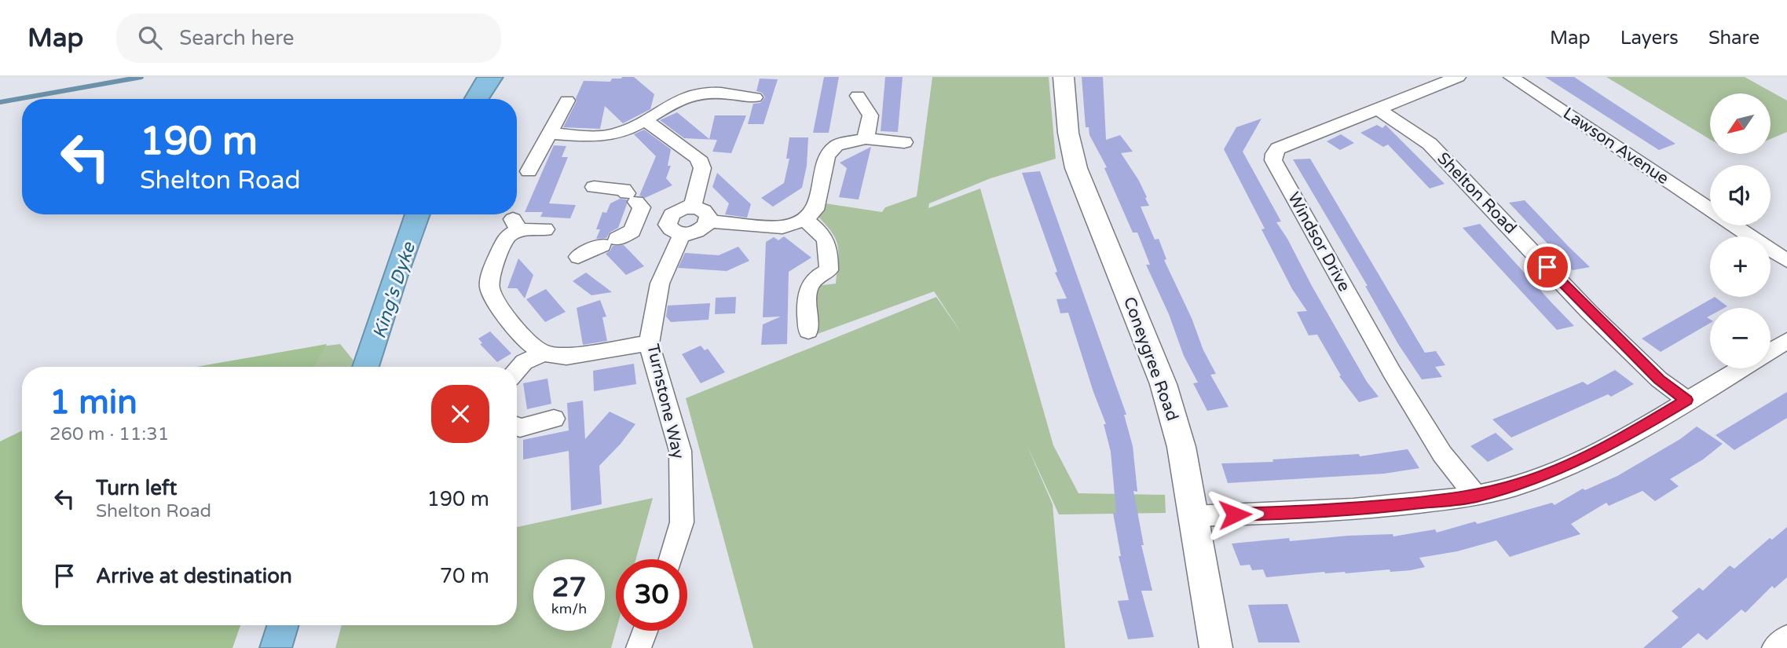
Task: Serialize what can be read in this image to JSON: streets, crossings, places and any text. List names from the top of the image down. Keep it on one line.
{"streets":{"street":["Lawson Avenue","Shelton Road","Windsor Drive","Coneygree Road","Turnstone Way"]},"crossings":[["Shelton Road","Windsor Drive"]],"water":["King's Dyke"],"north":"bottom left","page":{"header":"Map","search":"Search here","nav":["Map","Layers","Share"],"map_buttons":["+","−"],"turn":["190 m","Shelton Road"],"heading":["1 min","260 m · 11:31"],"list":[{"name":"Turn left","note":"Shelton Road","value":"190 m"},{"name":"Arrive at destination","value":"70 m"}],"speed":"27 km/h","limit":"30"}}
